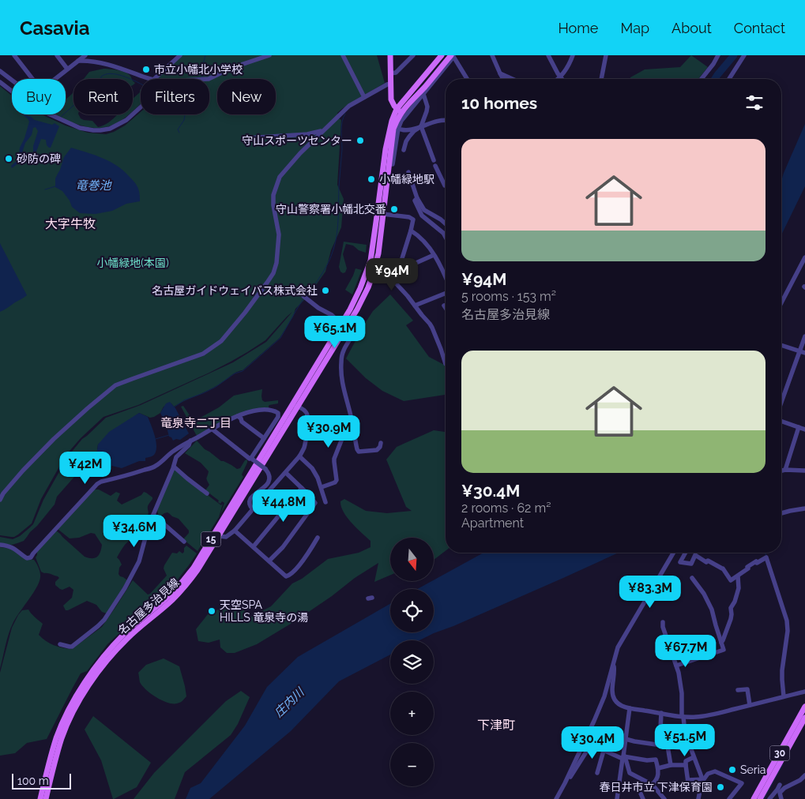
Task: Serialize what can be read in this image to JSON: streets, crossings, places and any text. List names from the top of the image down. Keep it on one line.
{"streets":{"main road":["15","名古屋多治見線","30"]},"districts":["大字牛牧","竜泉寺二丁目","下津町"],"water":["竜巻池","庄内川"],"parks":["小幡緑地(本園)"],"places":["市立小幡北小学校","守山スポーツセンター","砂防の碑","小幡緑地駅","守山警察署小幡北交番","名古屋ガイドウェイバス株式会社","天空SPA HILLS 竜泉寺の湯","Seria","春日井市立 下津保育園"],"scale_bar":"100 m","north":"bottom","page":{"header":"Casavia","nav":["Home","Map","About","Contact"],"chip":["Buy","Rent","Filters","New"],"heading":"10 homes","list":[{"name":"¥94M","note":"5 rooms · 153 m² · 名古屋多治見線"},{"name":"¥30.4M","note":"2 rooms · 62 m² · Apartment"}],"price":["¥94M","¥65.1M","¥30.9M","¥42M","¥44.8M","¥34.6M","¥83.3M","¥67.7M","¥51.5M","¥30.4M"],"map_buttons":["+","−"],"scale":"100 m"}}
